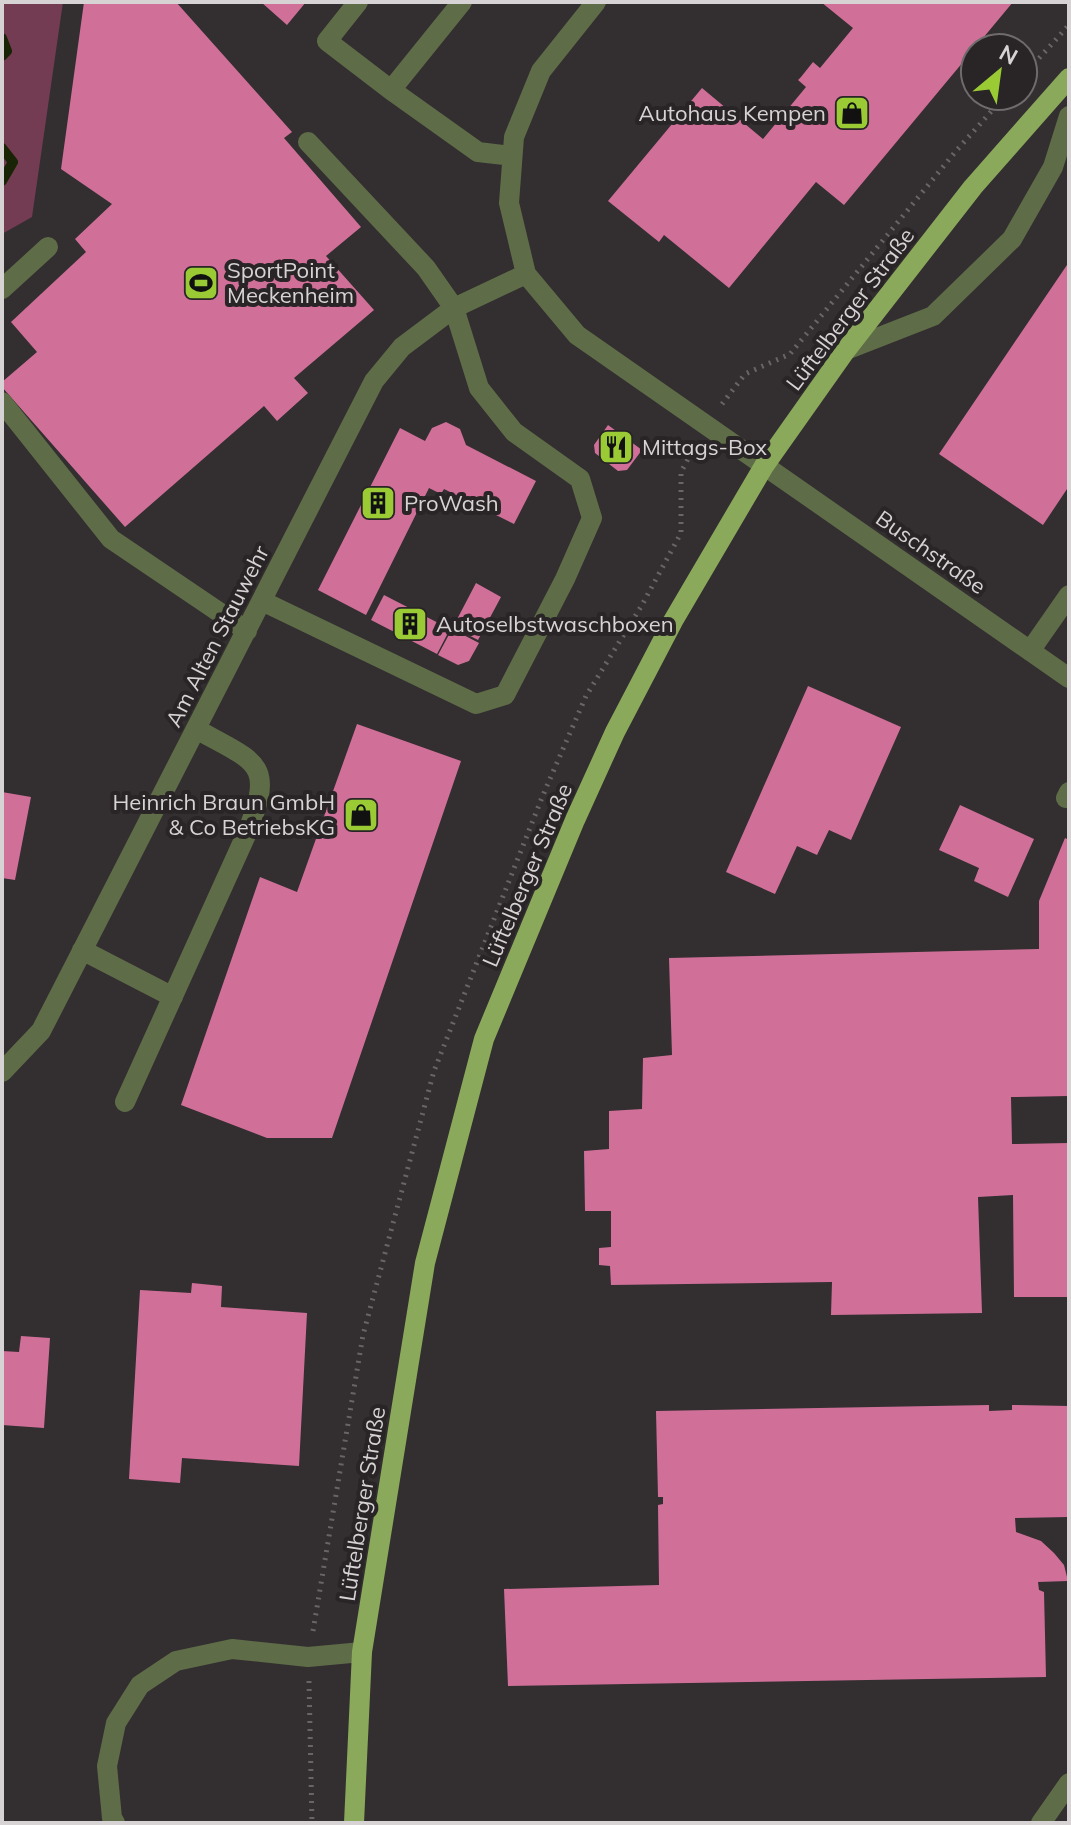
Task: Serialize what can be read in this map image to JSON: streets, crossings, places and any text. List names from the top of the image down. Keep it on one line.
{"streets":{"main road":["Lüftelberger Straße"],"street":["Buschstraße","Am Alten Stauwehr"]},"crossings":[["Lüftelberger Straße","Buschstraße"],["Buschstraße","Am Alten Stauwehr"]],"places":{"shop":["Autohaus Kempen","Heinrich Braun GmbH & Co BetriebsKG"],"sports":["SportPoint Meckenheim"],"restaurant":["Mittags-Box"],"building":["ProWash","Autoselbstwaschboxen"]},"north":"top right"}
